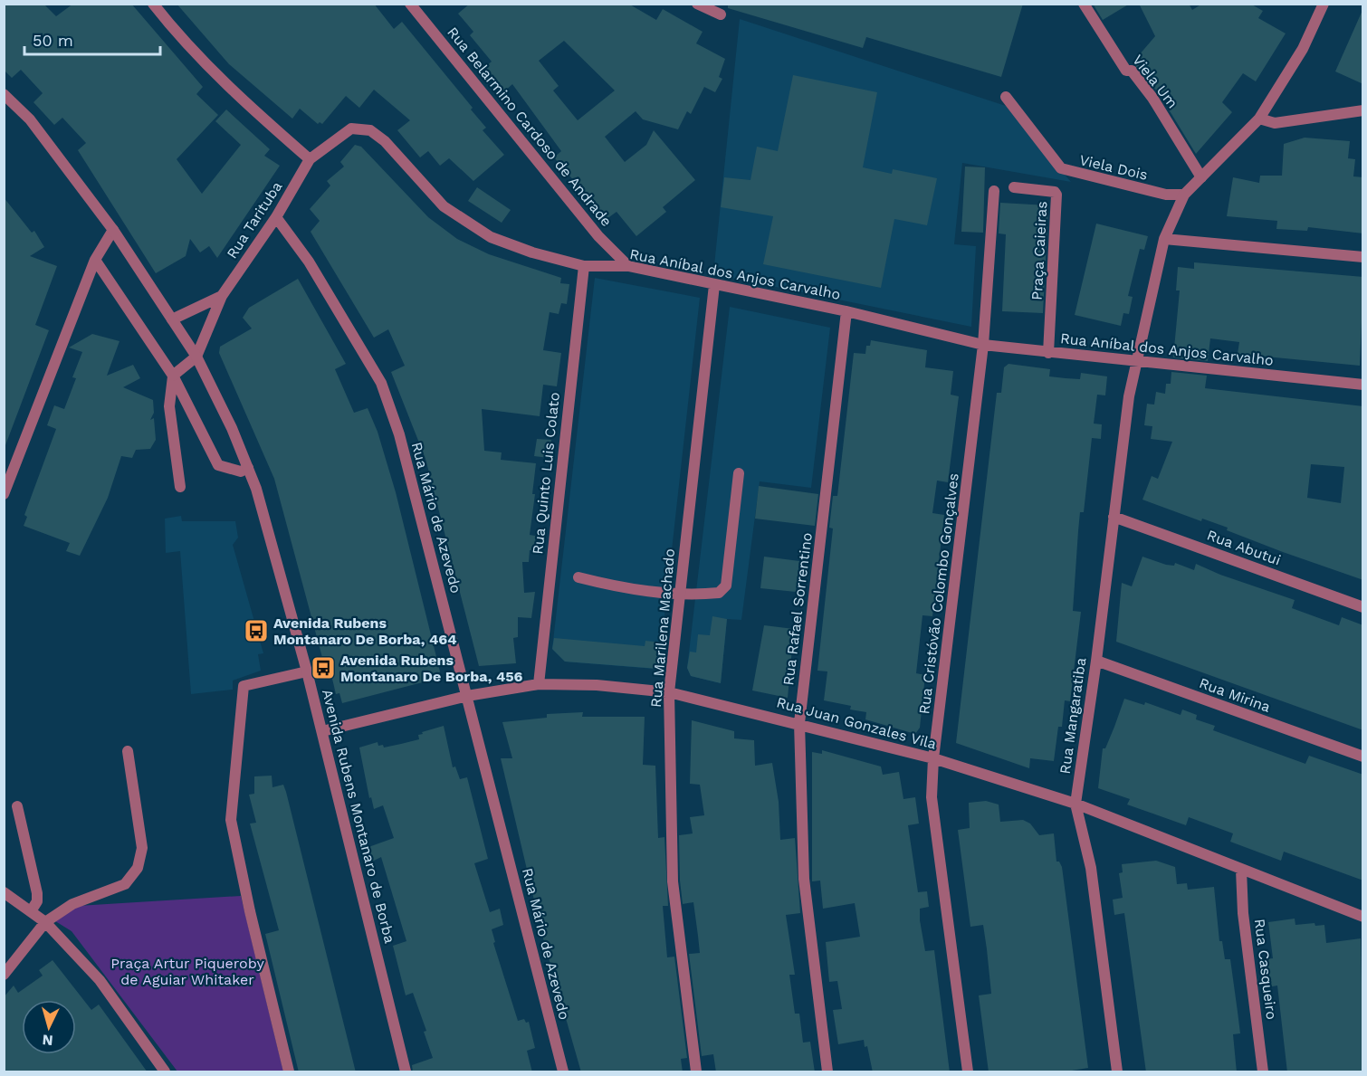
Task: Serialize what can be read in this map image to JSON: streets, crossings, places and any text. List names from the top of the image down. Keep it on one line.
{"streets":{"street":["Viela Um","Rua Belarmino Cardoso de Andrade","Viela Dois","Rua Tarituba","Praça Caieiras","Rua Aníbal dos Anjos Carvalho","Rua Quinto Luis Colato","Rua Mário de Azevedo","Rua Abutui","Rua Cristóvão Colombo Gonçalves","Rua Rafael Sorrentino","Rua Marilena Machado","Rua Mirina","Rua Mangaratiba","Rua Juan Gonzales Vila","Avenida Rubens Montanaro de Borba","Rua Casqueiro"]},"crossings":[["Rua Belarmino Cardoso de Andrade","Rua Aníbal dos Anjos Carvalho"],["Viela Dois","Rua Mangaratiba"],["Rua Tarituba","Rua Aníbal dos Anjos Carvalho"],["Rua Tarituba","Rua Mário de Azevedo"],["Rua Tarituba","Avenida Rubens Montanaro de Borba"],["Praça Caieiras","Rua Aníbal dos Anjos Carvalho"],["Rua Aníbal dos Anjos Carvalho","Rua Quinto Luis Colato"],["Rua Aníbal dos Anjos Carvalho","Rua Cristóvão Colombo Gonçalves"],["Rua Aníbal dos Anjos Carvalho","Rua Rafael Sorrentino"],["Rua Aníbal dos Anjos Carvalho","Rua Marilena Machado"],["Rua Aníbal dos Anjos Carvalho","Rua Mangaratiba"],["Rua Quinto Luis Colato","Rua Juan Gonzales Vila"],["Rua Mário de Azevedo","Rua Juan Gonzales Vila"],["Rua Abutui","Rua Mangaratiba"],["Rua Cristóvão Colombo Gonçalves","Rua Juan Gonzales Vila"],["Rua Rafael Sorrentino","Rua Juan Gonzales Vila"],["Rua Marilena Machado","Rua Juan Gonzales Vila"],["Rua Mirina","Rua Mangaratiba"],["Rua Mangaratiba","Rua Juan Gonzales Vila"],["Rua Juan Gonzales Vila","Avenida Rubens Montanaro de Borba"],["Rua Juan Gonzales Vila","Rua Casqueiro"]],"parks":["Praça Artur Piqueroby de Aguiar Whitaker"],"places":{"bus stop":["Avenida Rubens Montanaro De Borba, 464","Avenida Rubens Montanaro De Borba, 456"]},"scale_bar":"50 m","north":"bottom"}
